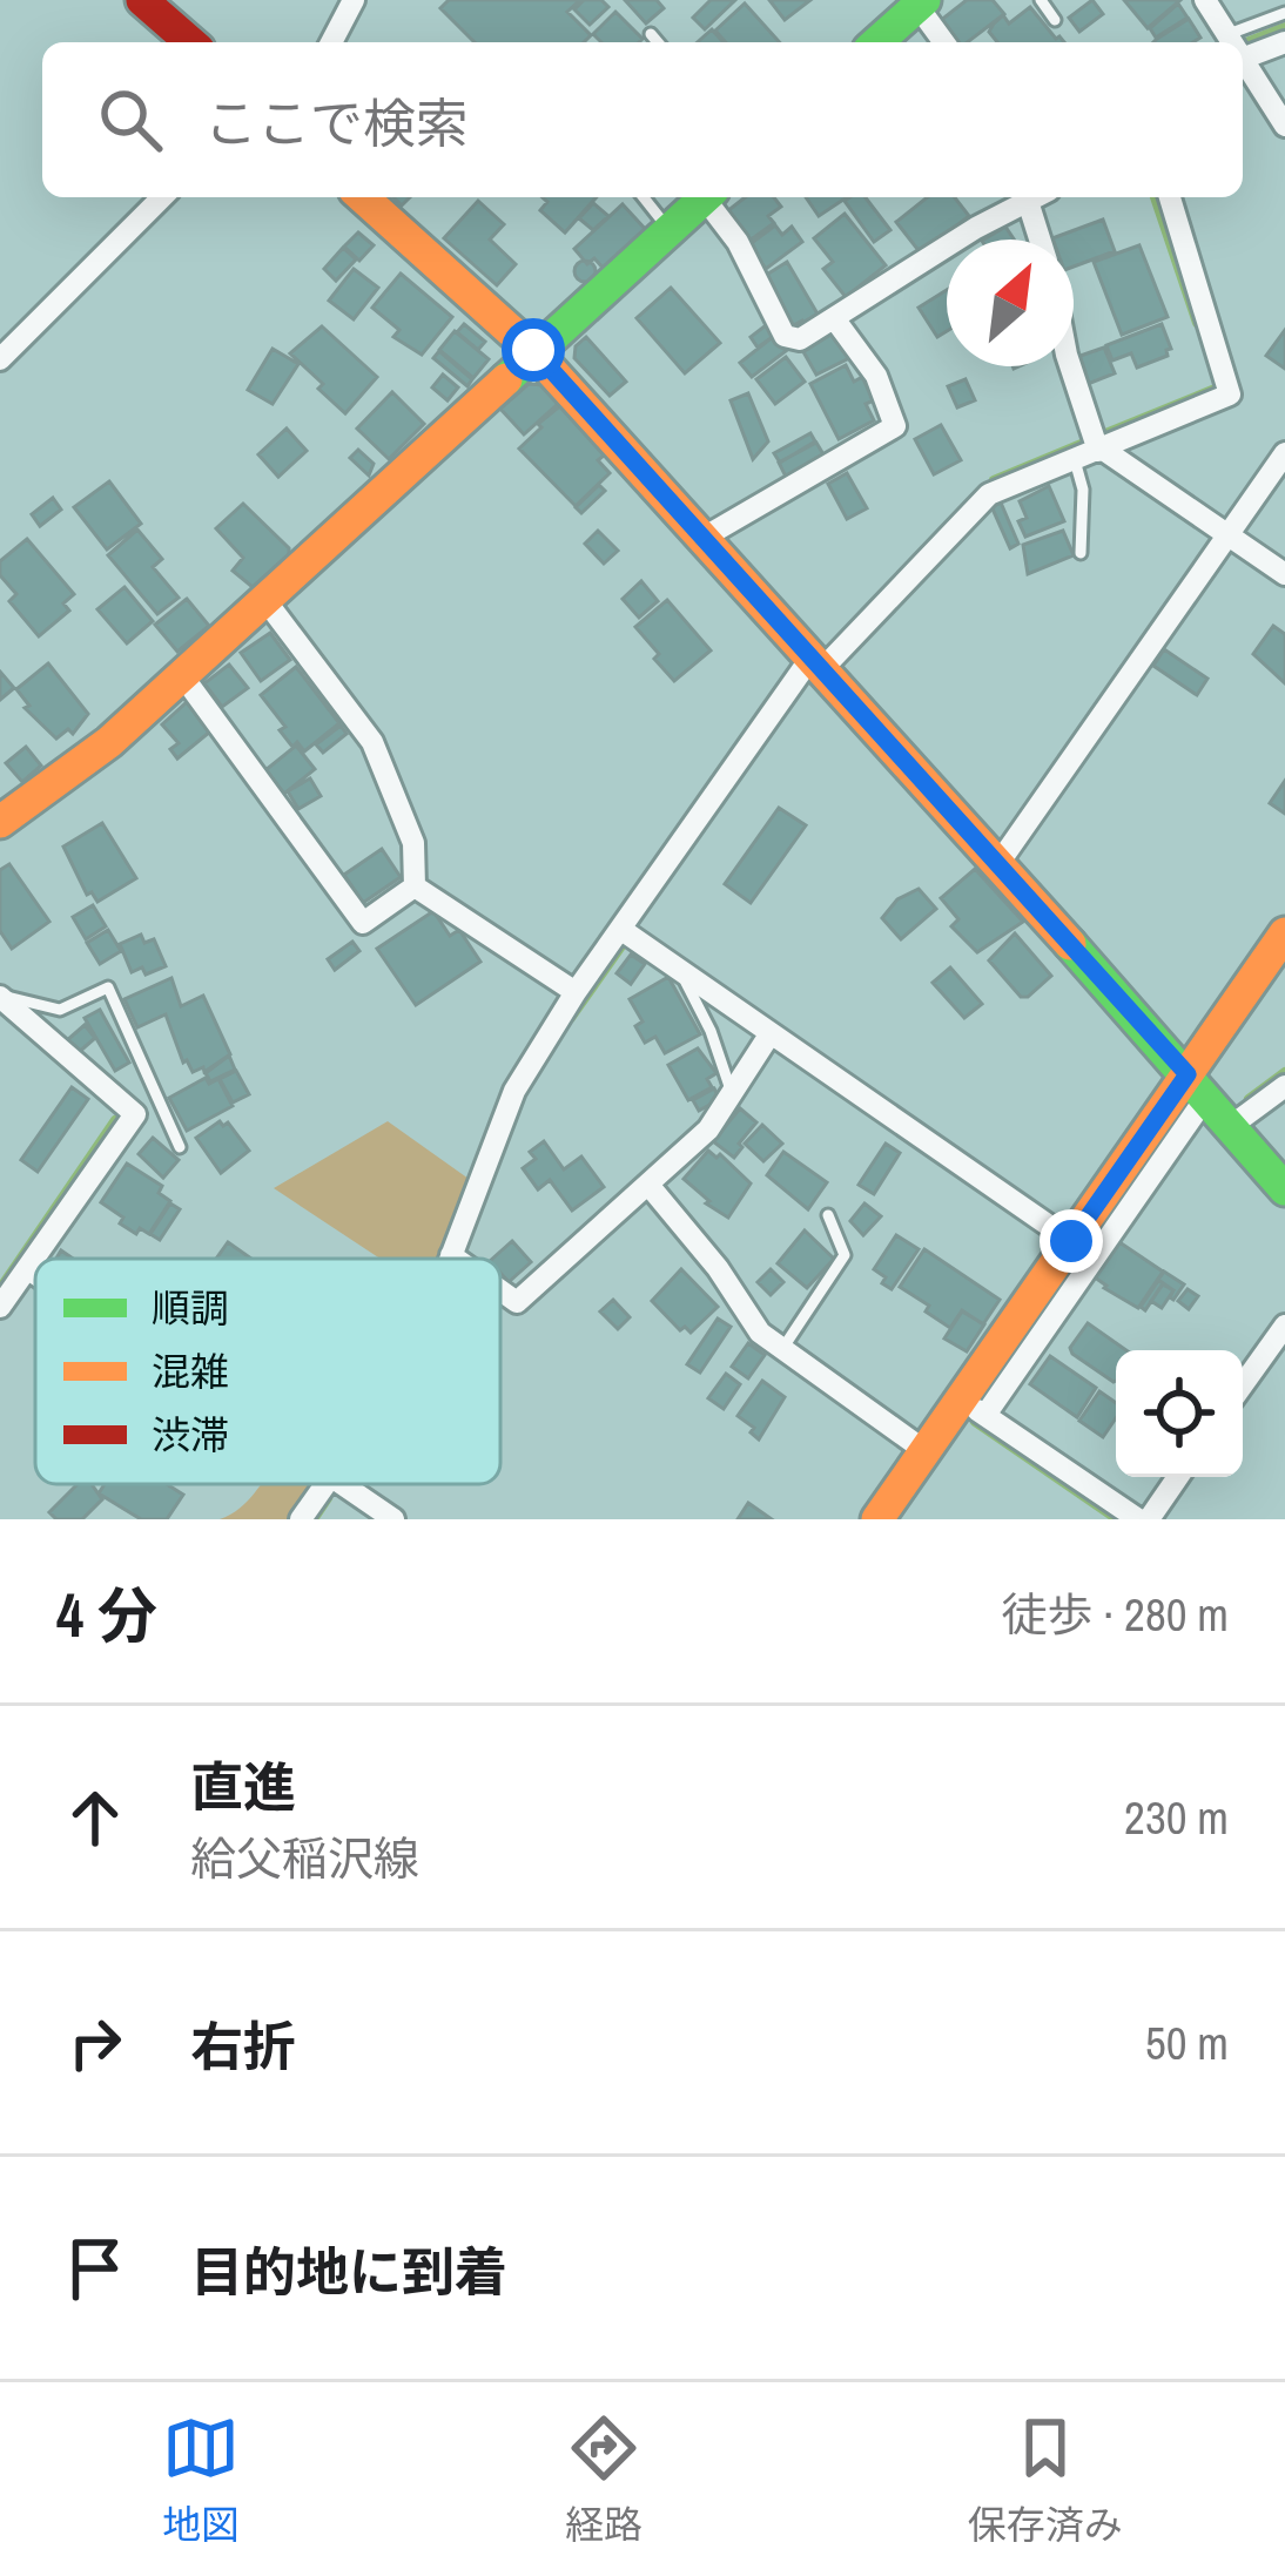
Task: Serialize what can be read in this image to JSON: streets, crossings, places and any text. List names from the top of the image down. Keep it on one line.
{"legend":["順調","混雑","渋滞"],"north":"top right","page":{"search":"ここで検索","heading":["4 分","徒歩 · 280 m"],"list":[["直進","給父稲沢線","230 m"],["右折","50 m"],"目的地に到着"],"nav":["地図","経路","保存済み"]}}
